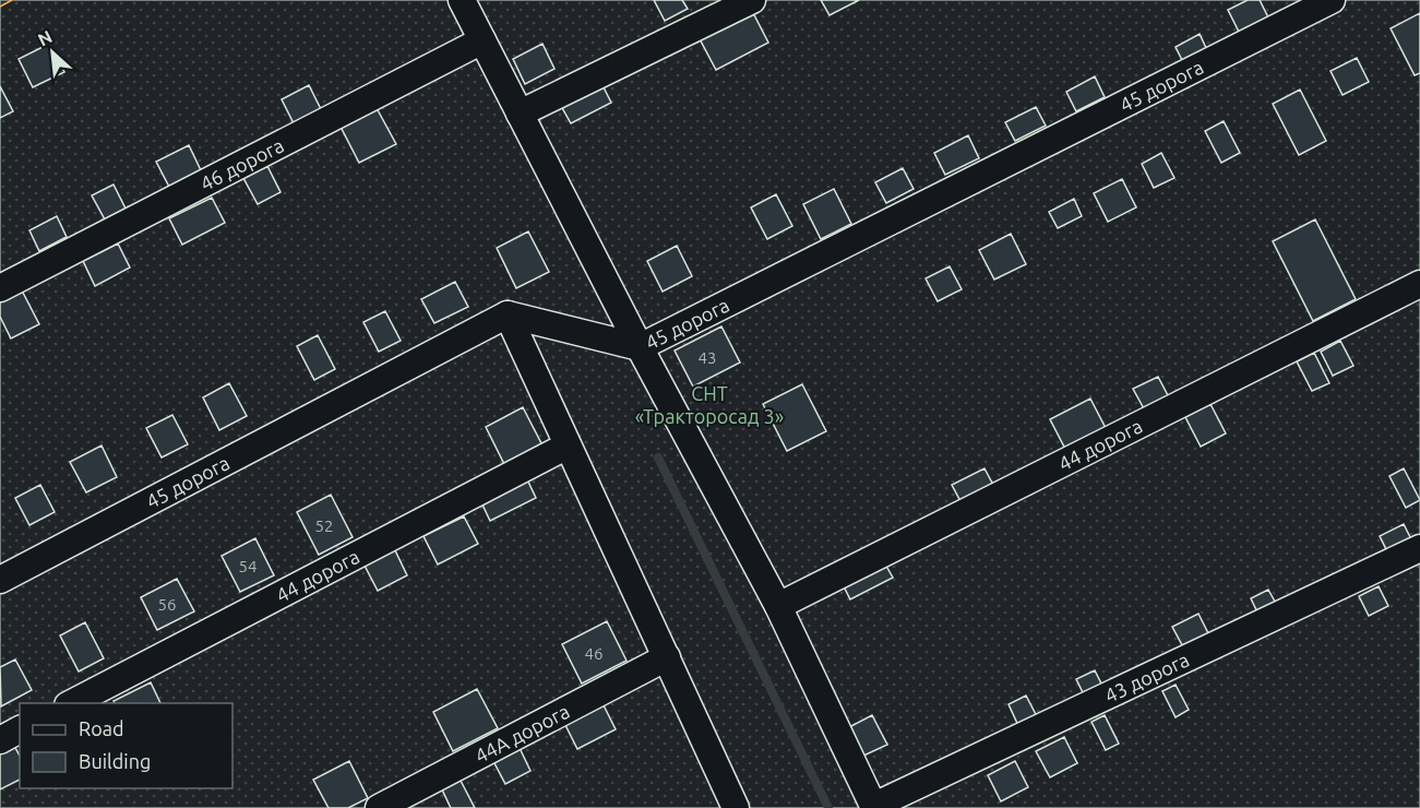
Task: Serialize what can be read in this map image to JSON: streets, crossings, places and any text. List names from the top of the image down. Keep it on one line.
{"streets":{"street":["45 дорога","46 дорога","44 дорога","43 дорога","44А дорога"]},"parks":["СНТ «Тракторосад 3»"],"house_numbers":["43","52","54","56","46"],"legend":["Road","Building"],"north":"top left"}
